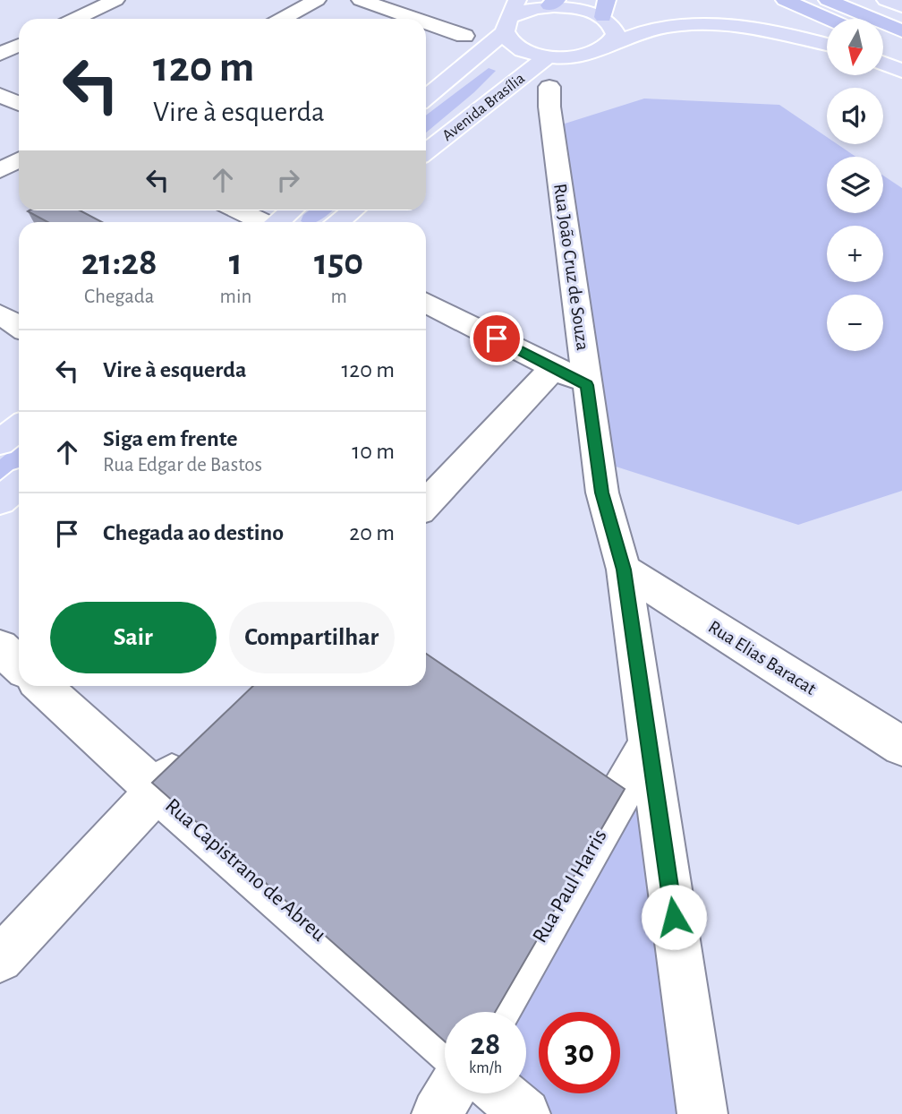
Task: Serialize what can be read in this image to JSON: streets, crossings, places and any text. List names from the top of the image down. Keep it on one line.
{"streets":{"main road":["Avenida Brasília"],"street":["Rua João Cruz de Souza","Rua Elias Baracat","Rua Capistrano de Abreu","Rua Paul Harris"]},"crossings":[["Avenida Brasília","Rua João Cruz de Souza"],["Rua João Cruz de Souza","Rua Elias Baracat"],["Rua João Cruz de Souza","Rua Paul Harris"]],"north":"bottom","page":{"map_buttons":["+","−"],"turn":["120 m","Vire à esquerda"],"eta":["21:28","Chegada","1","min","150","m"],"list":[{"name":"Vire à esquerda","value":"120 m"},{"name":"Siga em frente","note":"Rua Edgar de Bastos","value":"10 m"},{"name":"Chegada ao destino","value":"20 m"}],"buttons":["Sair","Compartilhar"],"speed":"28 km/h","limit":"30"}}
